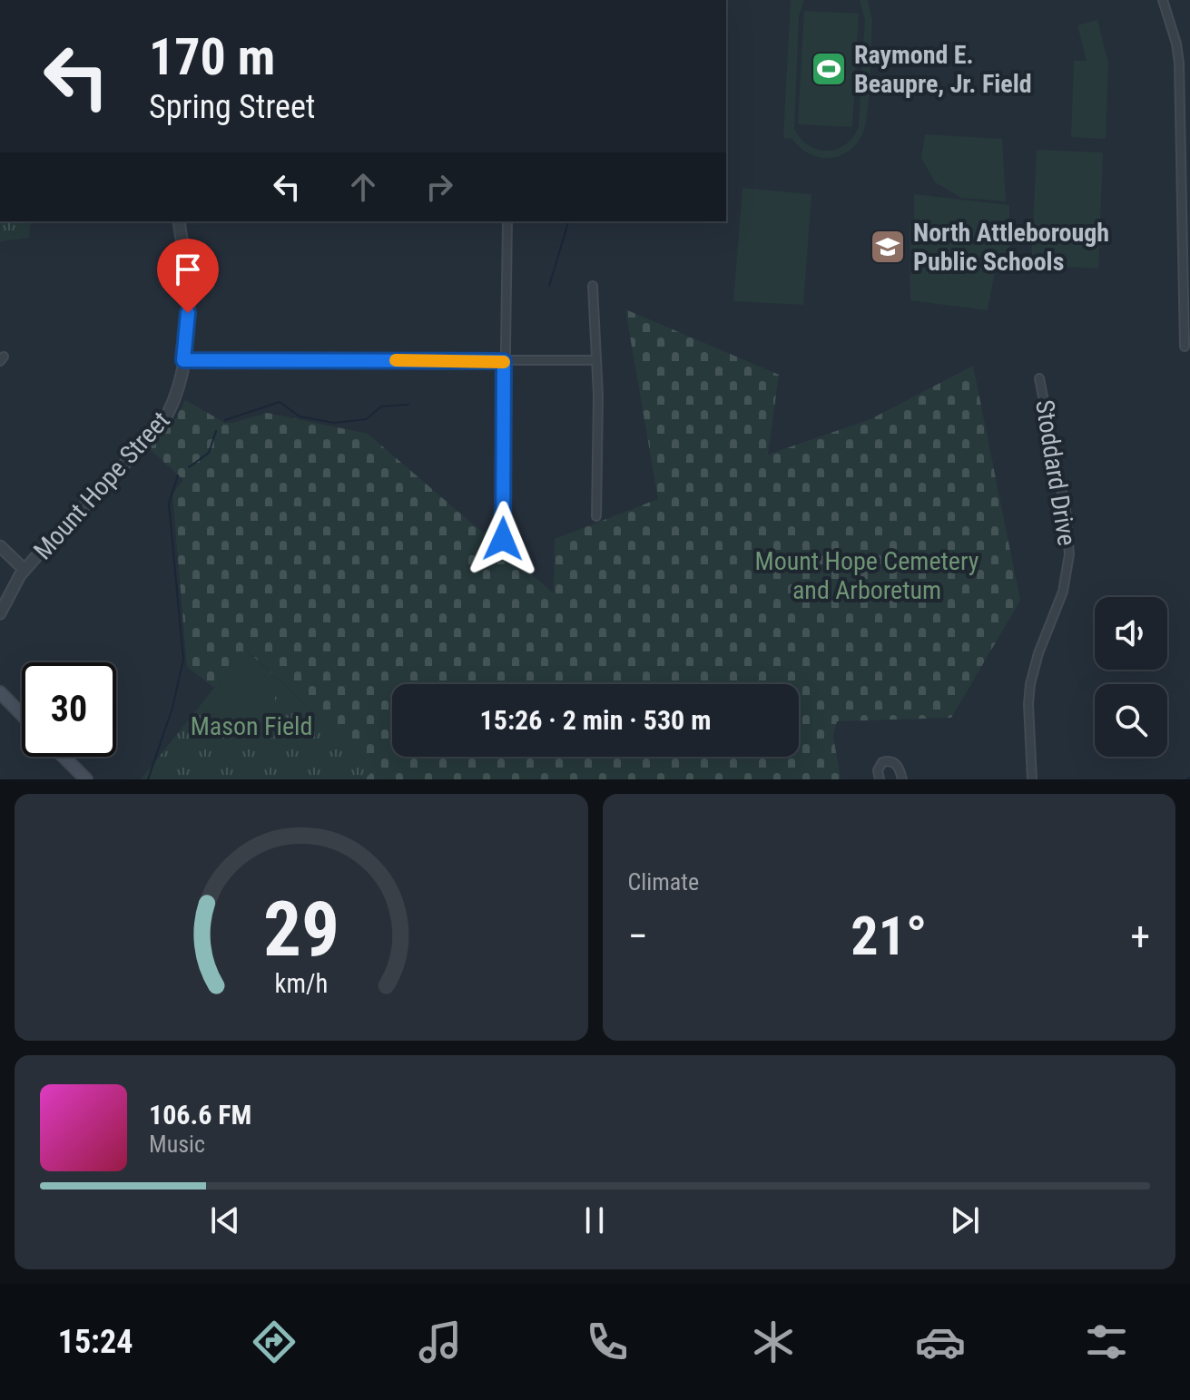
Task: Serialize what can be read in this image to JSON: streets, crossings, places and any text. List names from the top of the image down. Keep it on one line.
{"streets":{"street":["Stoddard Drive","Mount Hope Street"]},"parks":["Mount Hope Cemetery and Arboretum","Mason Field"],"places":{"sports":["Raymond E. Beaupre, Jr. Field"],"school or university":["North Attleborough Public Schools"]},"page":{"turn":["170 m","Spring Street"],"limit":"30","trip":"15:26 · 2 min · 530 m","tile":"Climate","heat":["−","21°","+"],"song":["106.6 FM","Music"],"tabs":"15:24","gauge":["29","km/h"]}}
